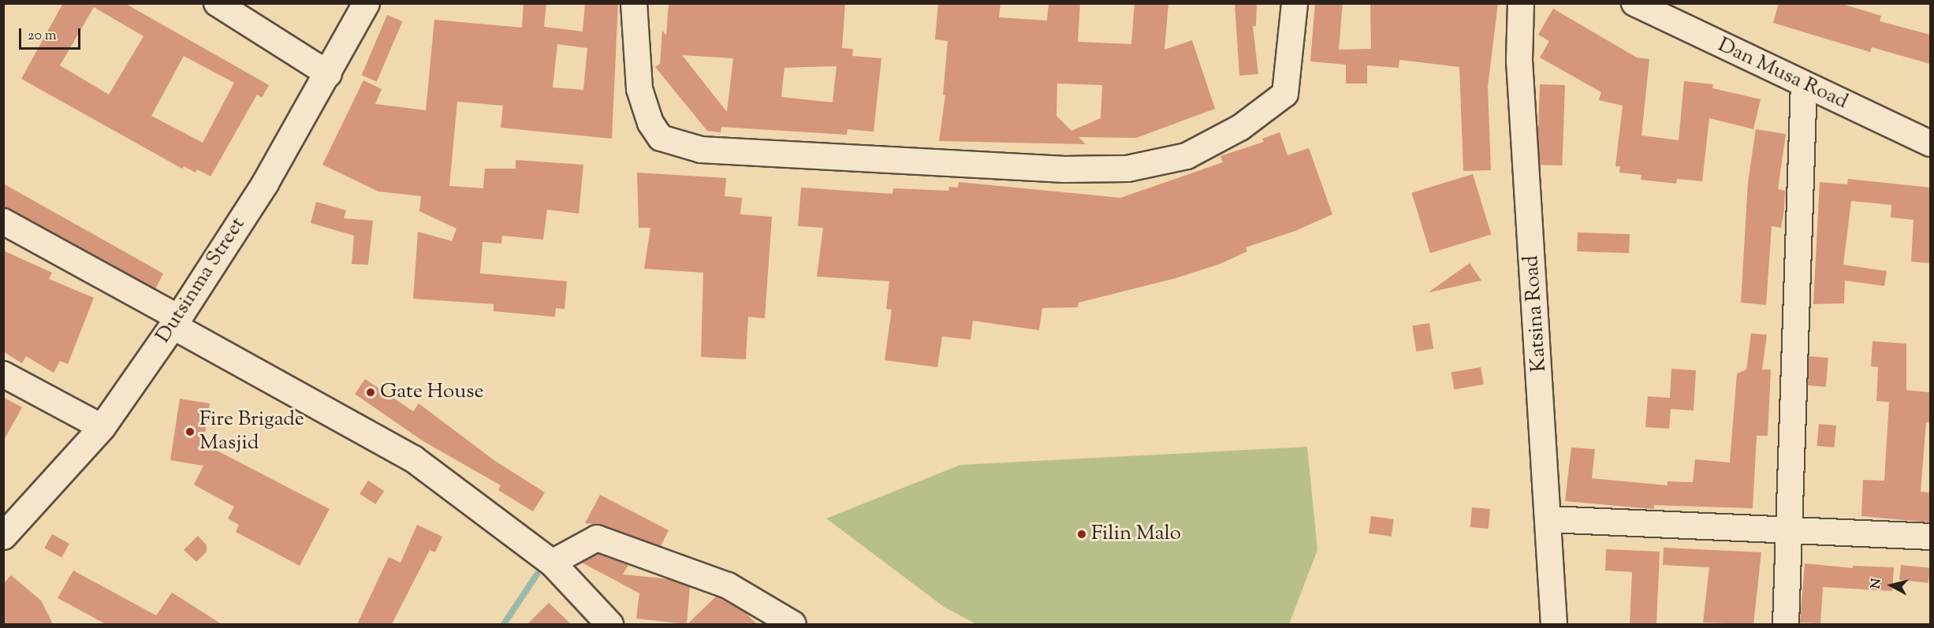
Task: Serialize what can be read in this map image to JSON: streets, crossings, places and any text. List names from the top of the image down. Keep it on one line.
{"streets":{"street":["Dan Musa Road","Dutsinma Street","Katsina Road"]},"places":["Gate House","Fire Brigade Masjid","Filin Malo"],"scale_bar":"20 m","north":"left"}
